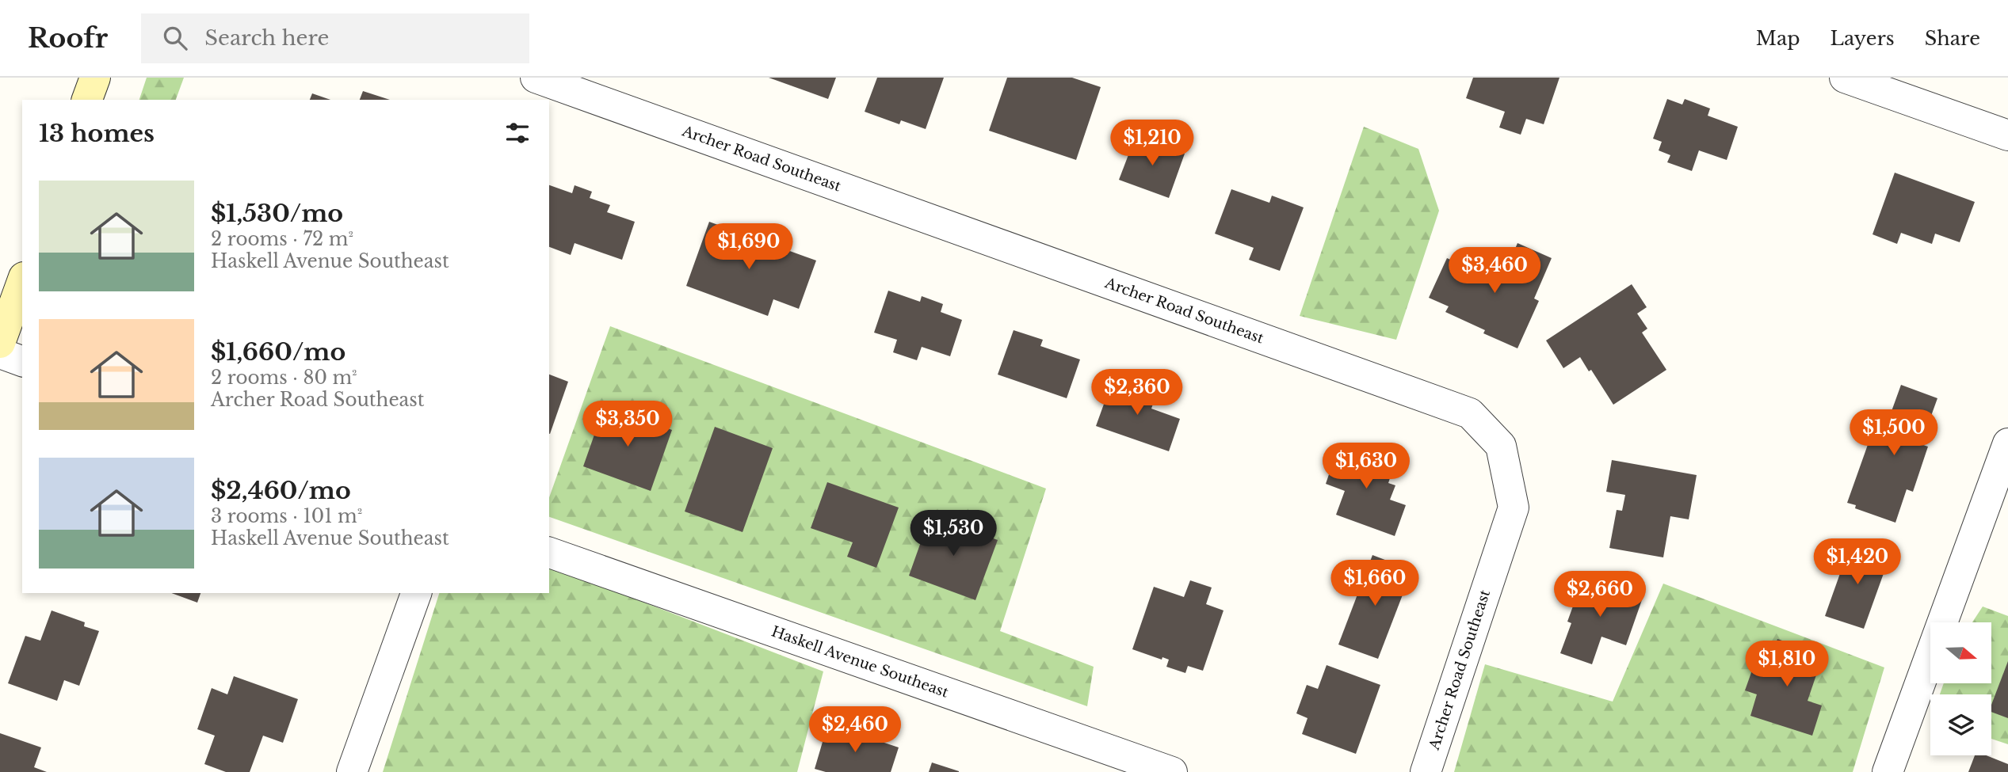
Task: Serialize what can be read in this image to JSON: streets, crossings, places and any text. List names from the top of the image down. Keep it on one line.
{"streets":{"street":["Archer Road Southeast","Haskell Avenue Southeast"]},"north":"right","page":{"header":"Roofr","search":"Search here","nav":["Map","Layers","Share"],"heading":"13 homes","price":["$1,210","$1,690","$3,460","$2,360","$3,350","$1,500","$1,630","$1,530","$1,420","$1,660","$2,660","$1,810","$2,460"],"list":[{"name":"$1,530/mo","note":"2 rooms · 72 m² · Haskell Avenue Southeast"},{"name":"$1,660/mo","note":"2 rooms · 80 m² · Archer Road Southeast"},{"name":"$2,460/mo","note":"3 rooms · 101 m² · Haskell Avenue Southeast"}]}}
